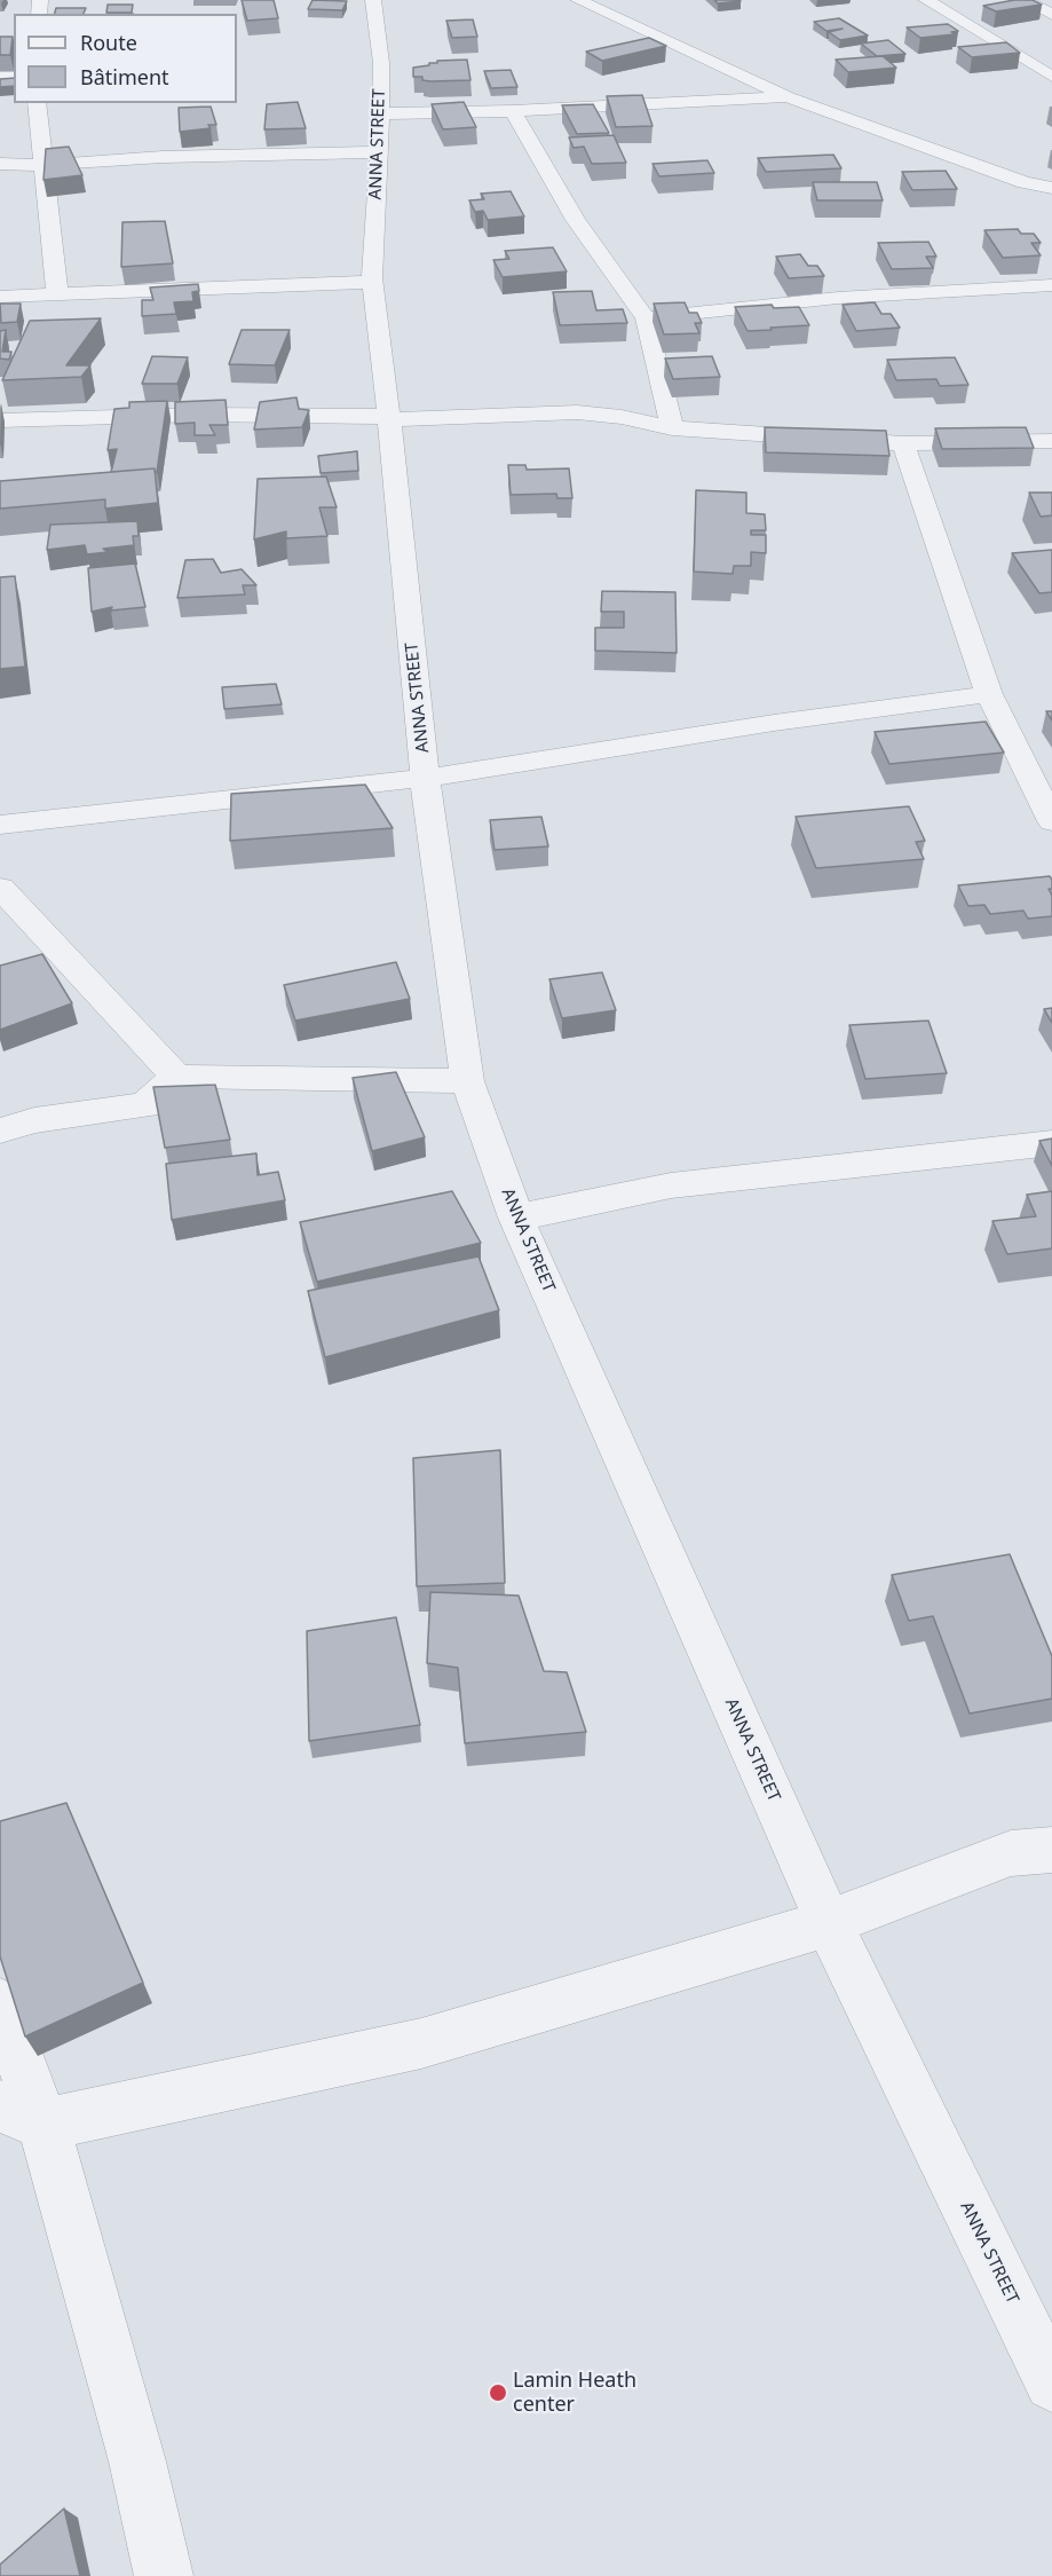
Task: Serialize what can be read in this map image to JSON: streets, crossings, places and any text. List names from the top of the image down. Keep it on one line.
{"streets":{"street":["ANNA STREET"]},"places":["Lamin Heath center"],"legend":["Route","Bâtiment"]}
